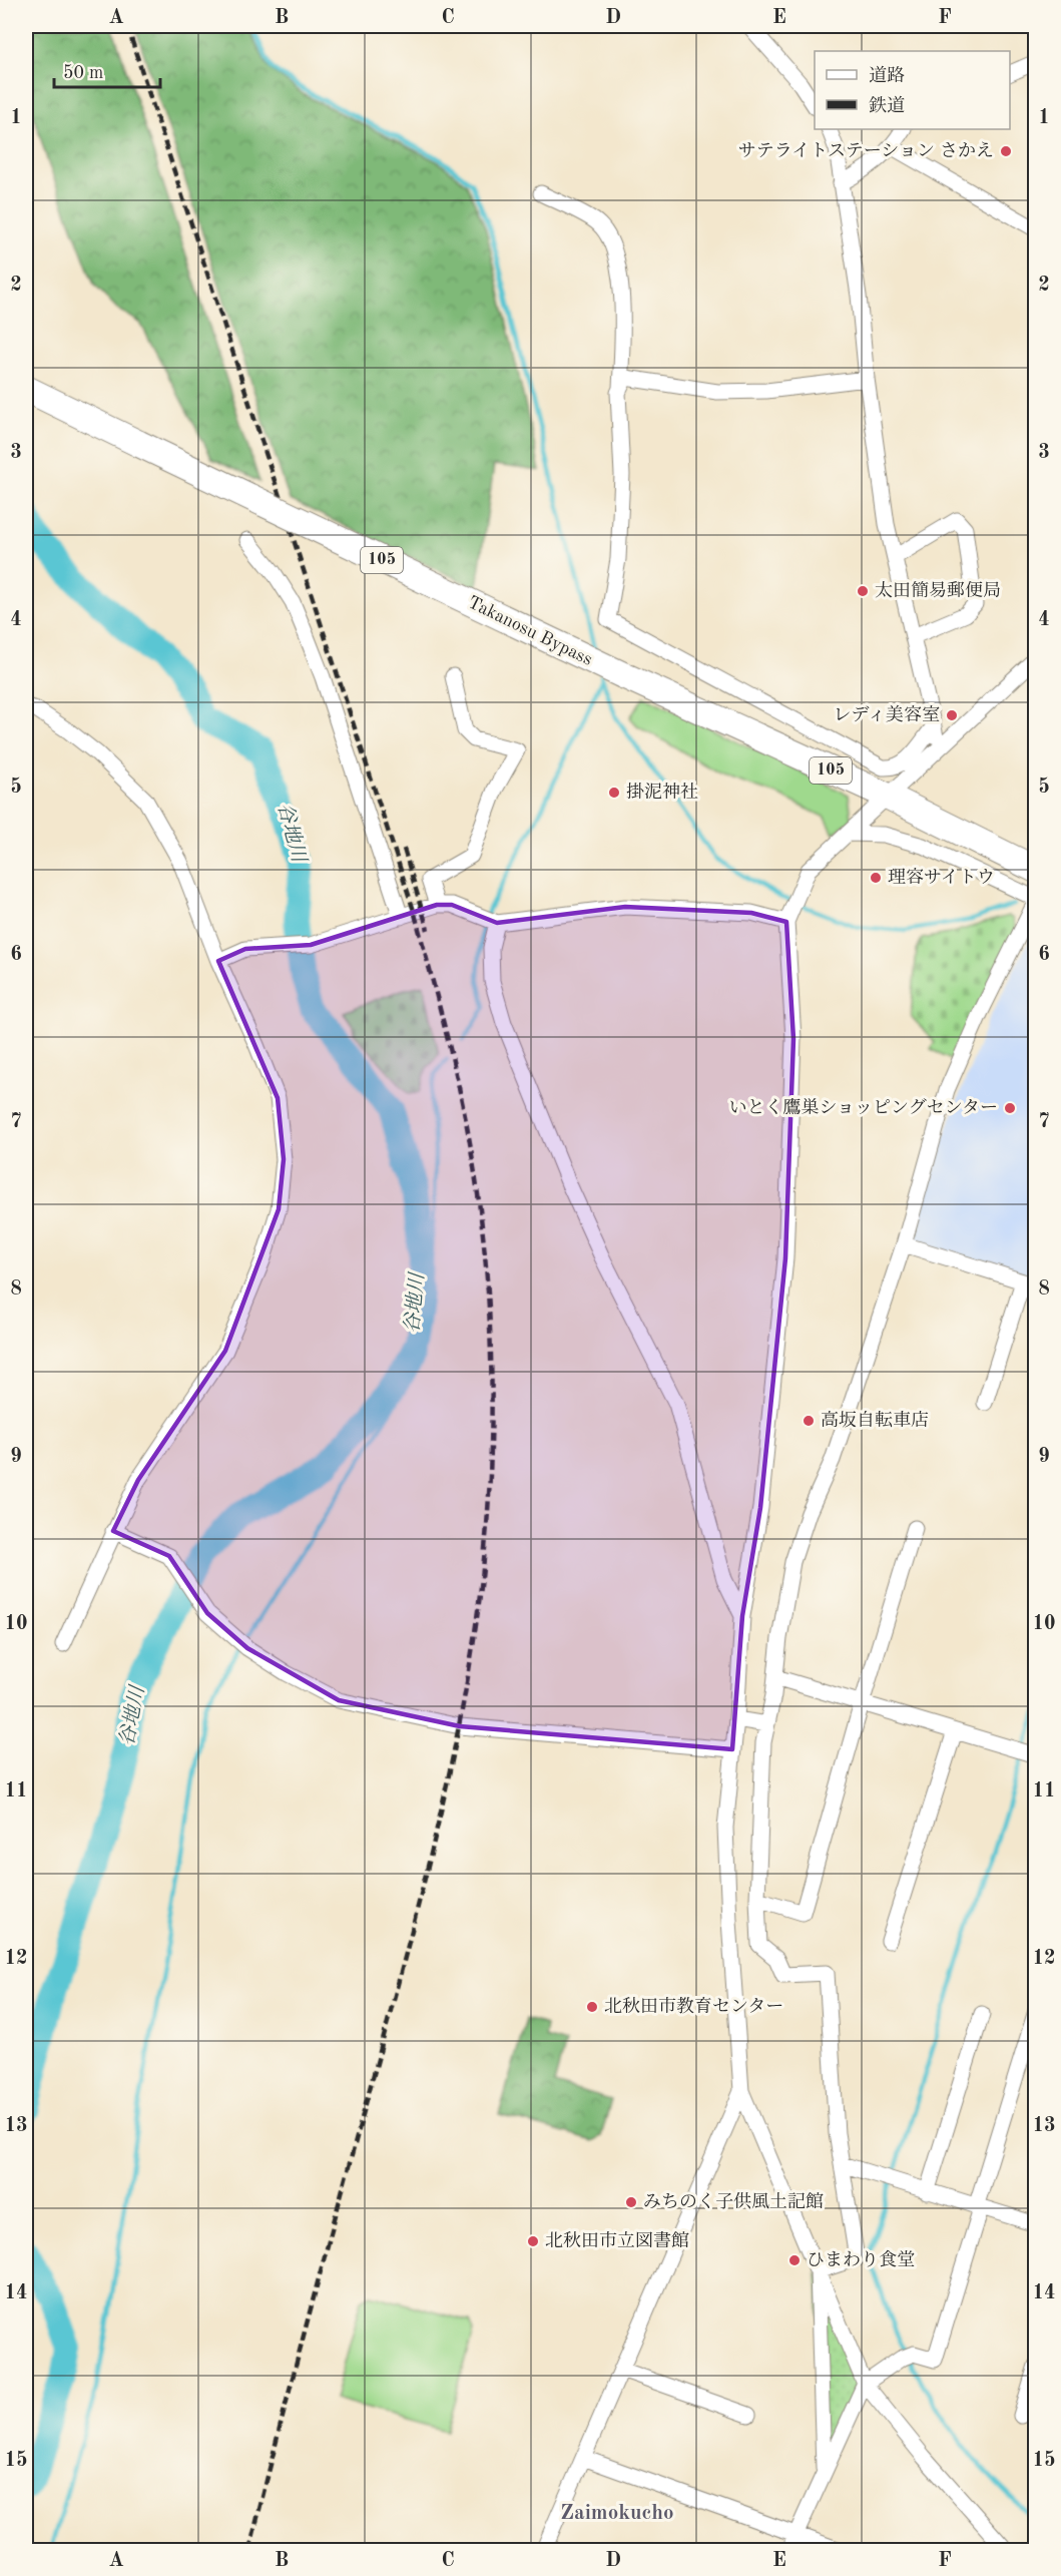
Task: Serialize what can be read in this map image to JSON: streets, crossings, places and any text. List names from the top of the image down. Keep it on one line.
{"streets":{"highway":["105","Takanosu Bypass"]},"districts":["Zaimokucho"],"water":["谷地川"],"places":["サテライトステーション さかえ","太田簡易郵便局","レディ美容室","掛泥神社","理容サイトウ","いとく鷹巣ショッピングセンター","高坂自転車店","北秋田市教育センター","みちのく子供風土記館","北秋田市立図書館","ひまわり食堂"],"legend":["道路","鉄道"],"scale_bar":"50 m","grid":{"columns":["A","B","C","D","E","F"],"rows":["1","2","3","4","5","6","7","8","9","10","11","12","13","14","15"]}}
